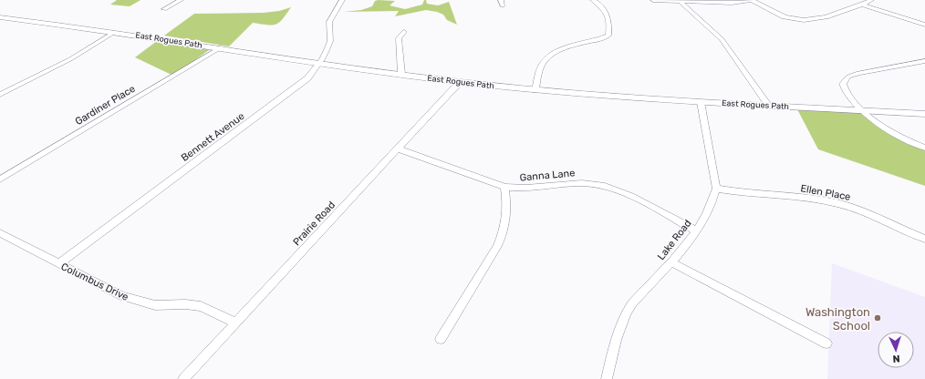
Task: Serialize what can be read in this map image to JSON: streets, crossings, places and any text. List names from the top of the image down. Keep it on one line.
{"streets":{"street":["East Rogues Path","Gardiner Place","Bennett Avenue","Ganna Lane","Ellen Place","Prairie Road","Lake Road","Columbus Drive"]},"crossings":[["East Rogues Path","Gardiner Place"],["East Rogues Path","Bennett Avenue"],["East Rogues Path","Prairie Road"],["East Rogues Path","Lake Road"],["Bennett Avenue","Columbus Drive"],["Ganna Lane","Prairie Road"],["Ganna Lane","Lake Road"],["Ellen Place","Lake Road"],["Prairie Road","Columbus Drive"]],"places":["Washington School"],"north":"bottom"}
